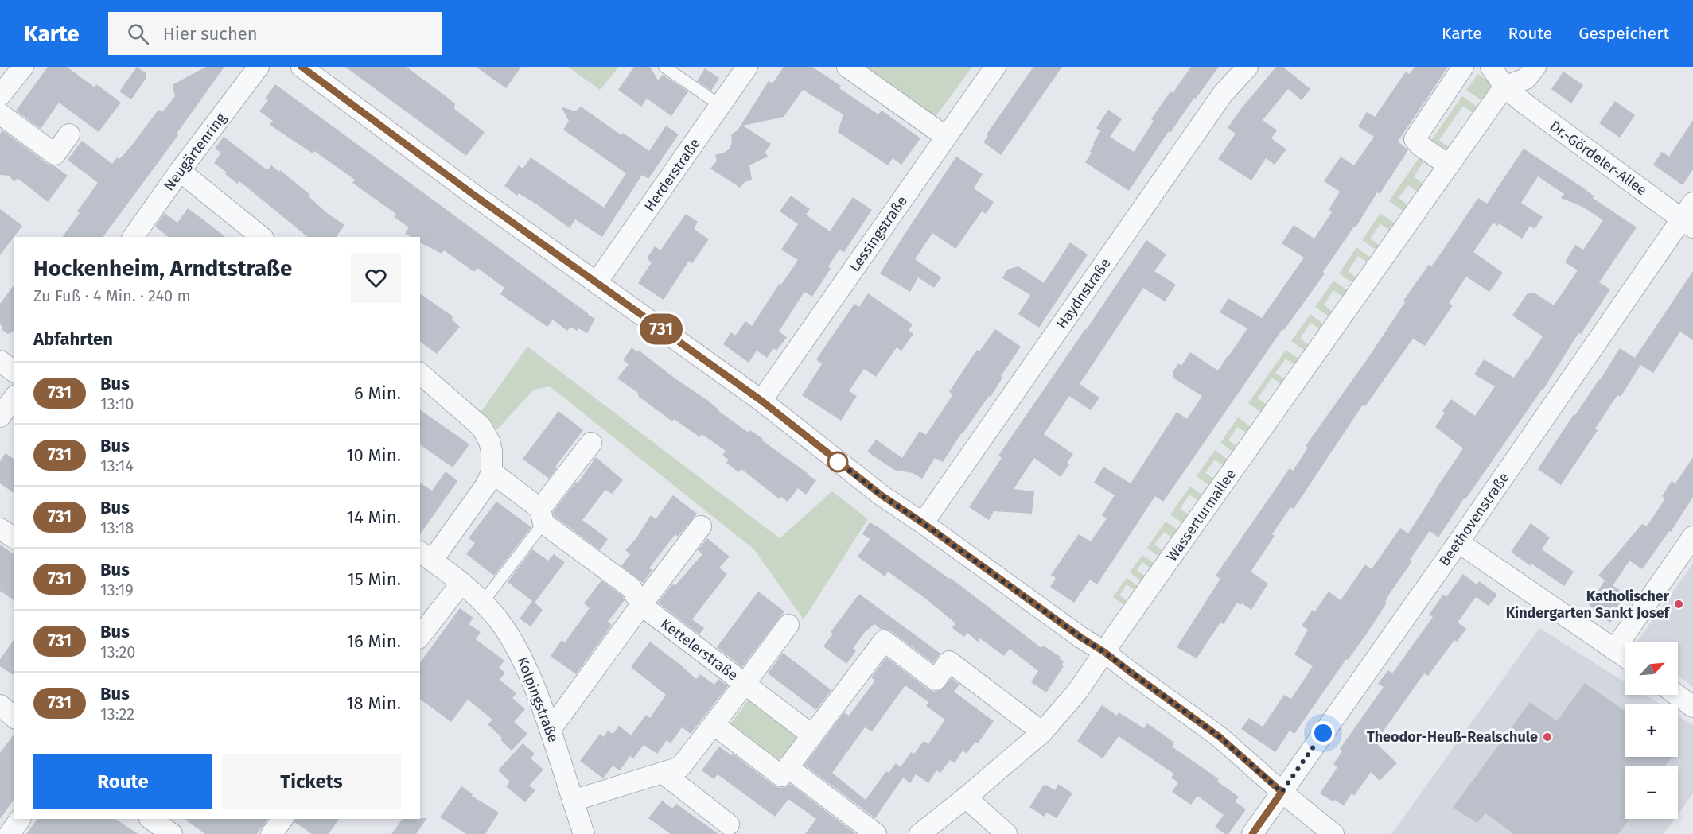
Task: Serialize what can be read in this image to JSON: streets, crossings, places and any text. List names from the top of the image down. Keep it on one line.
{"streets":{"street":["Neugärtenring","Dr.-Gördeler-Allee","Herderstraße","Lessingstraße","Haydnstraße","Wasserturmallee","Beethovenstraße","Kettelerstraße","Kolpingstraße"]},"crossings":[["Dr.-Gördeler-Allee","Wasserturmallee"],["Dr.-Gördeler-Allee","Beethovenstraße"]],"places":["Katholischer Kindergarten Sankt Josef","Theodor-Heuß-Realschule"],"lines":["bus line 731"],"north":"top right","page":{"header":"Karte","search":"Hier suchen","nav":["Karte","Route","Gespeichert"],"on_map":"731","heading":[["Hockenheim, Arndtstraße","Zu Fuß · 4 Min. · 240 m"],"Abfahrten"],"list":[{"mark":"731","name":"Bus","note":"13:10","value":"6 Min."},{"mark":"731","name":"Bus","note":"13:14","value":"10 Min."},{"mark":"731","name":"Bus","note":"13:18","value":"14 Min."},{"mark":"731","name":"Bus","note":"13:19","value":"15 Min."},{"mark":"731","name":"Bus","note":"13:20","value":"16 Min."},{"mark":"731","name":"Bus","note":"13:22","value":"18 Min."}],"map_buttons":["+","−"],"buttons":["Route","Tickets"]}}
